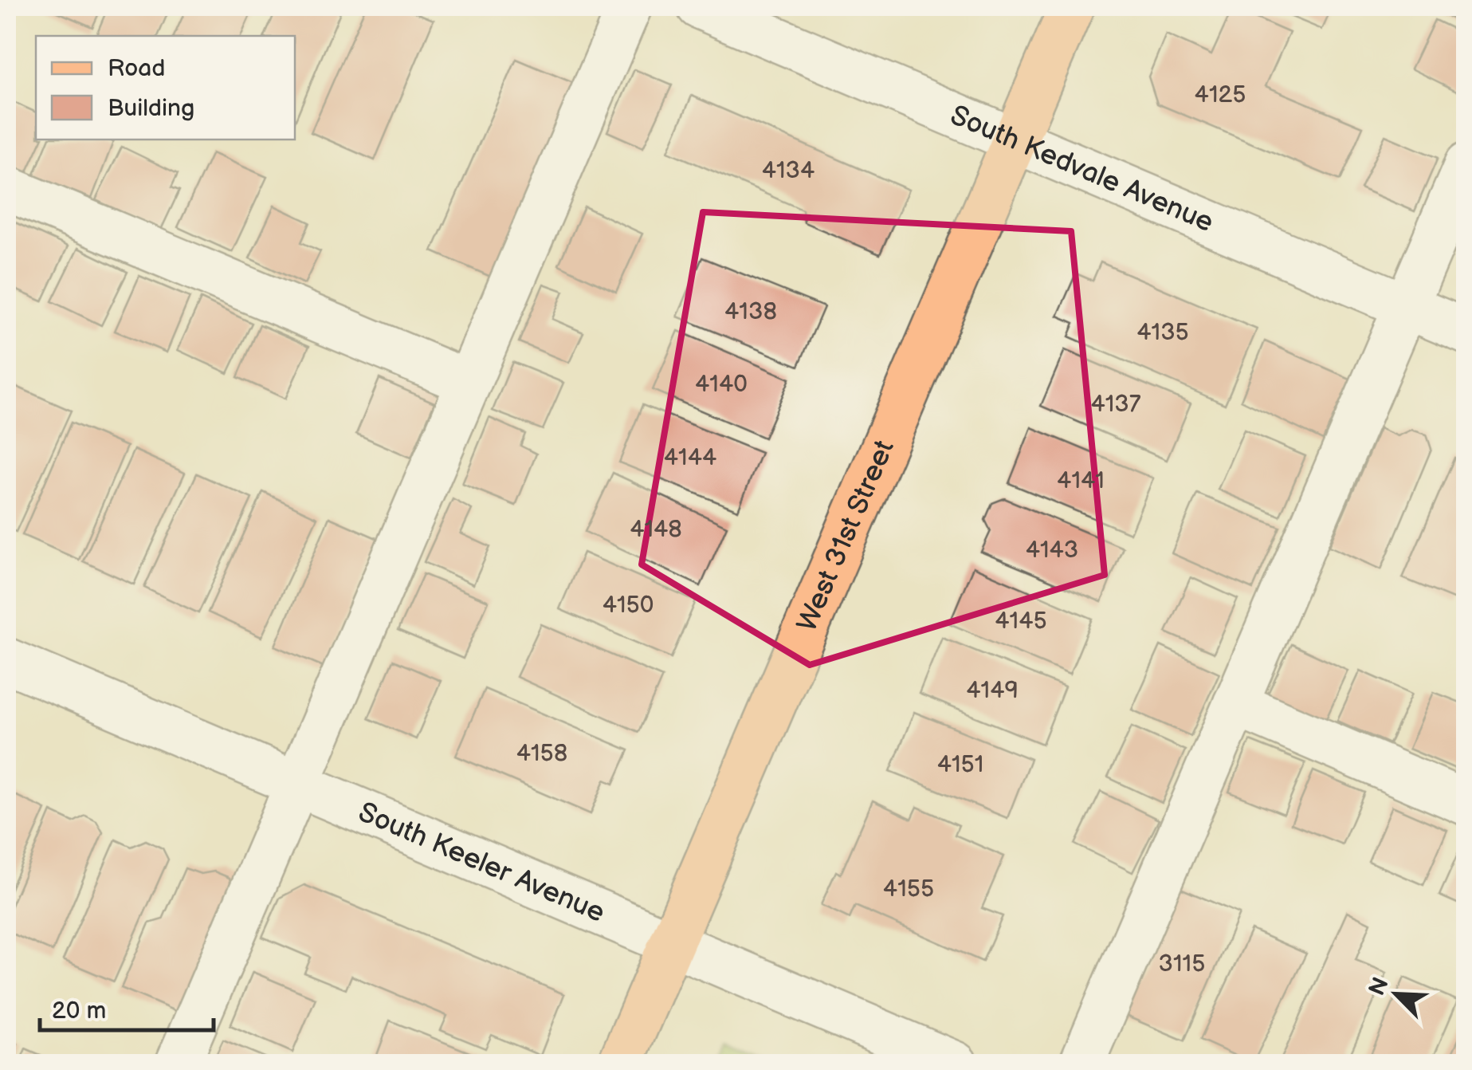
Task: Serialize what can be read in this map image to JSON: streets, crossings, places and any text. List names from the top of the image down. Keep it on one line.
{"streets":{"main road":["West 31st Street"],"street":["South Kedvale Avenue","South Keeler Avenue"]},"crossings":[["South Kedvale Avenue","West 31st Street"],["West 31st Street","South Keeler Avenue"]],"house_numbers":["4125","4134","4138","4135","4140","4137","4144","4141","4148","4143","4150","4145","4149","4158","4151","4155","3115"],"legend":["Road","Building"],"scale_bar":"20 m","north":"top left"}
